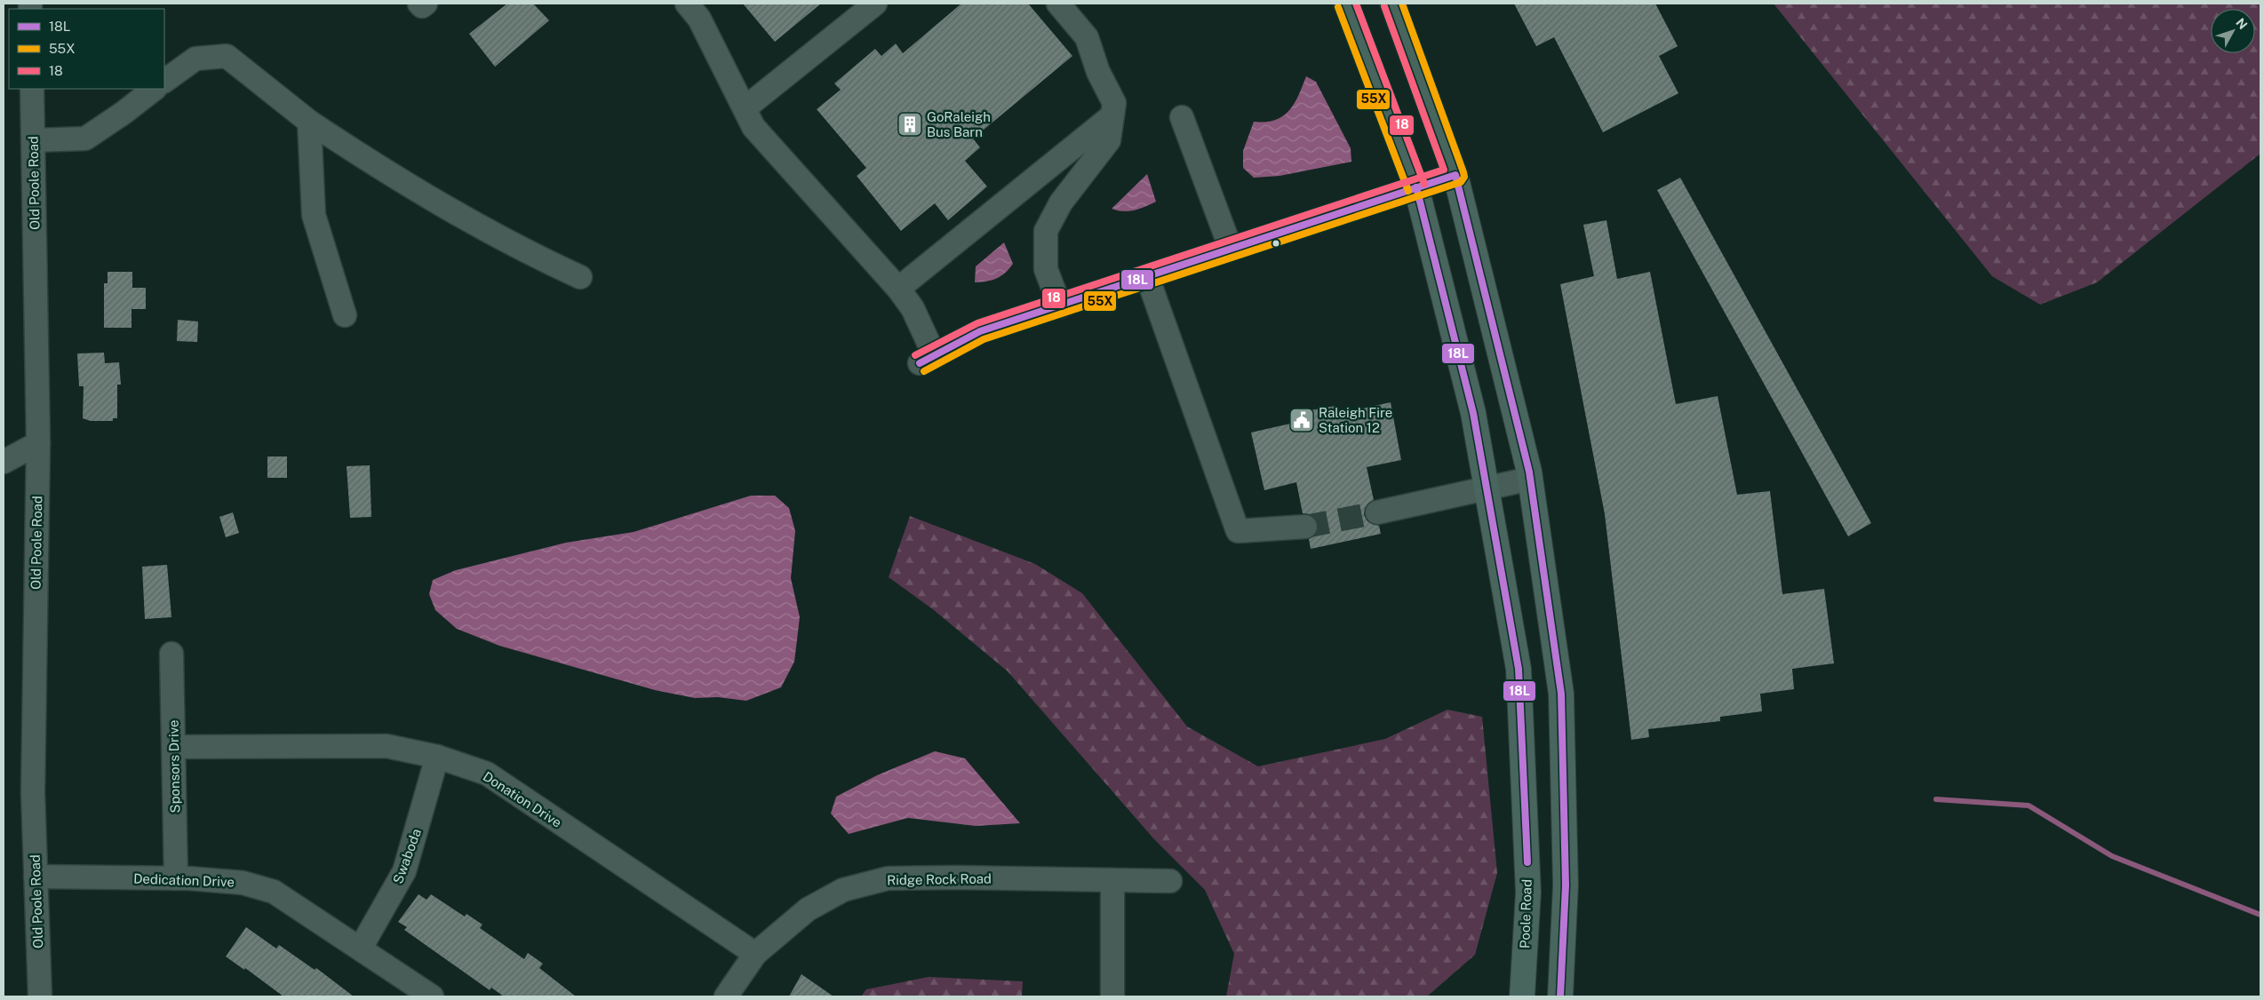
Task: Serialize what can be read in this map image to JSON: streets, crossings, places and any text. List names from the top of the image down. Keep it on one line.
{"streets":{"main road":["Poole Road"],"street":["Old Poole Road","Sponsors Drive","Donation Drive","Swaboda","Ridge Rock Road","Dedication Drive"]},"crossings":[["Old Poole Road","Dedication Drive"],["Sponsors Drive","Donation Drive"],["Sponsors Drive","Dedication Drive"],["Donation Drive","Swaboda"],["Donation Drive","Ridge Rock Road"],["Swaboda","Dedication Drive"]],"places":{"building":["GoRaleigh Bus Barn"],"public building":["Raleigh Fire Station 12"]},"lines":["transit line 55X","transit line 18","transit line 18L"],"legend":["18L","55X","18"],"north":"top right"}
